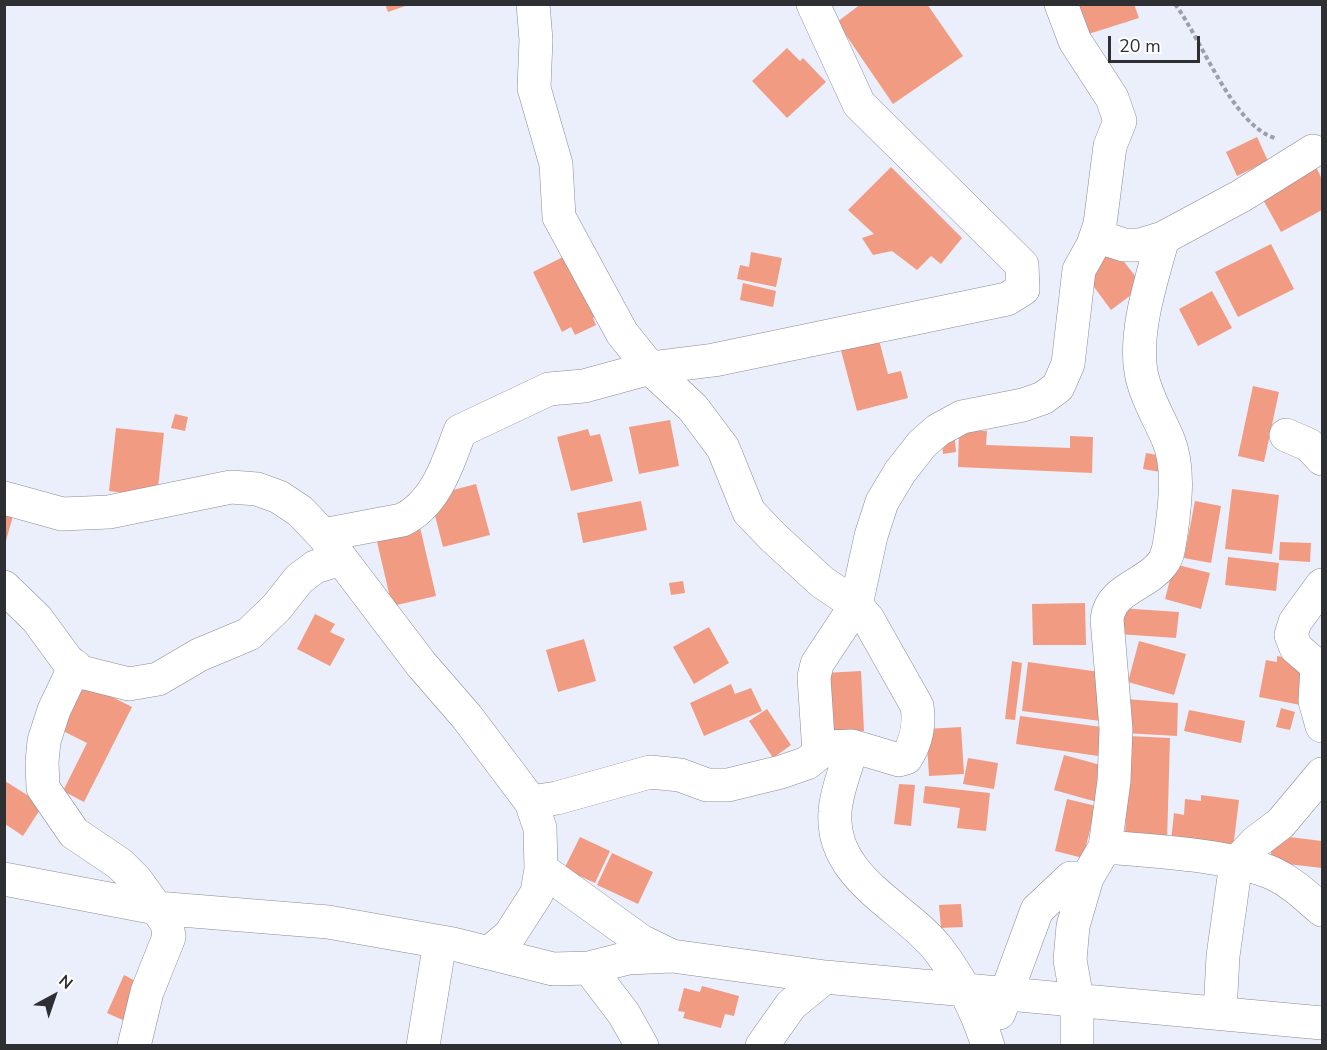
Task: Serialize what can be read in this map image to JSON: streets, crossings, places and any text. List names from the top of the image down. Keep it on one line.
{"scale_bar":"20 m","north":"top right"}
